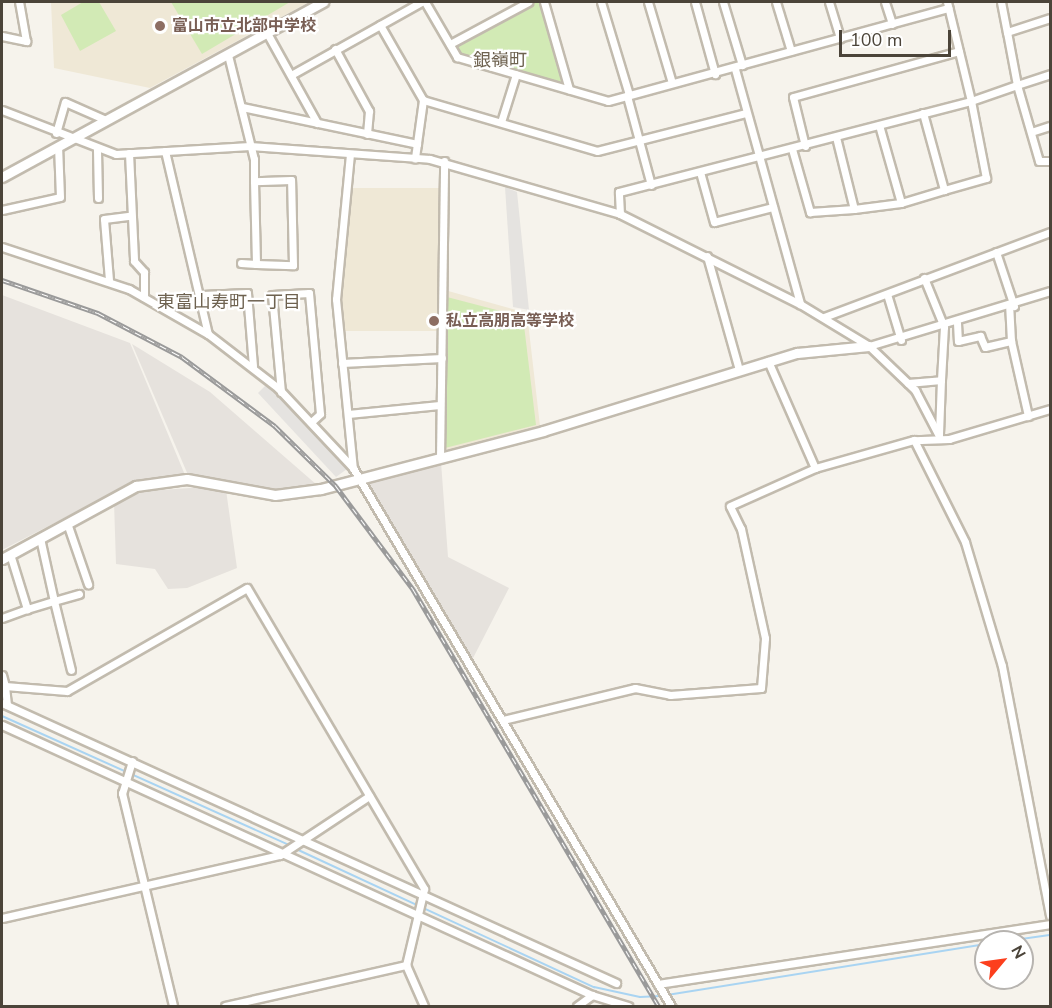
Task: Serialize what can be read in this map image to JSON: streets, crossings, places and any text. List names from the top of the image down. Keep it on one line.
{"districts":["銀嶺町","東富山寿町一丁目"],"places":["富山市立北部中学校","私立高朋高等学校"],"scale_bar":"100 m","north":"top right"}
